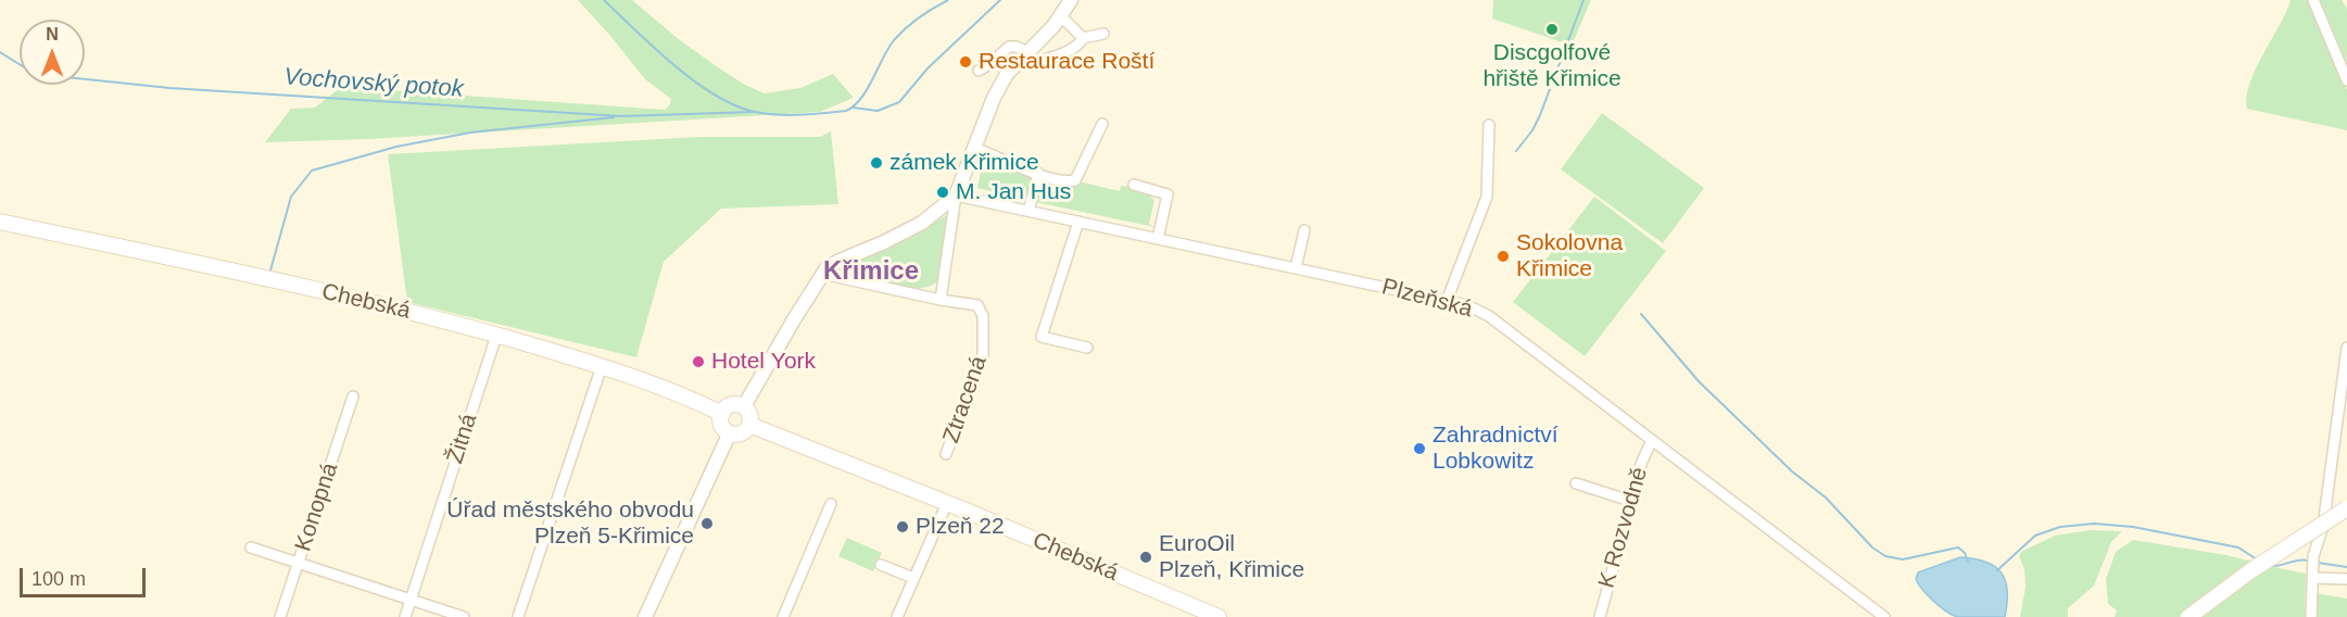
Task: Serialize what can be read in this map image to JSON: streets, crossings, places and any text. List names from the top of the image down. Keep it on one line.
{"streets":{"main road":["Chebská"],"street":["Plzeňská","Ztracená","Žitná","Konopná","K Rozvodně"]},"crossings":[["Plzeňská","K Rozvodně"],["Chebská","Žitná"]],"districts":["Křimice"],"water":["Vochovský potok"],"places":["Discgolfové hřiště Křimice","Restaurace Roští","zámek Křimice","M. Jan Hus","Sokolovna Křimice","Hotel York","Zahradnictví Lobkowitz","Úřad městského obvodu Plzeň 5-Křimice","Plzeň 22","EuroOil Plzeň, Křimice"],"scale_bar":"100 m","north":"top"}
